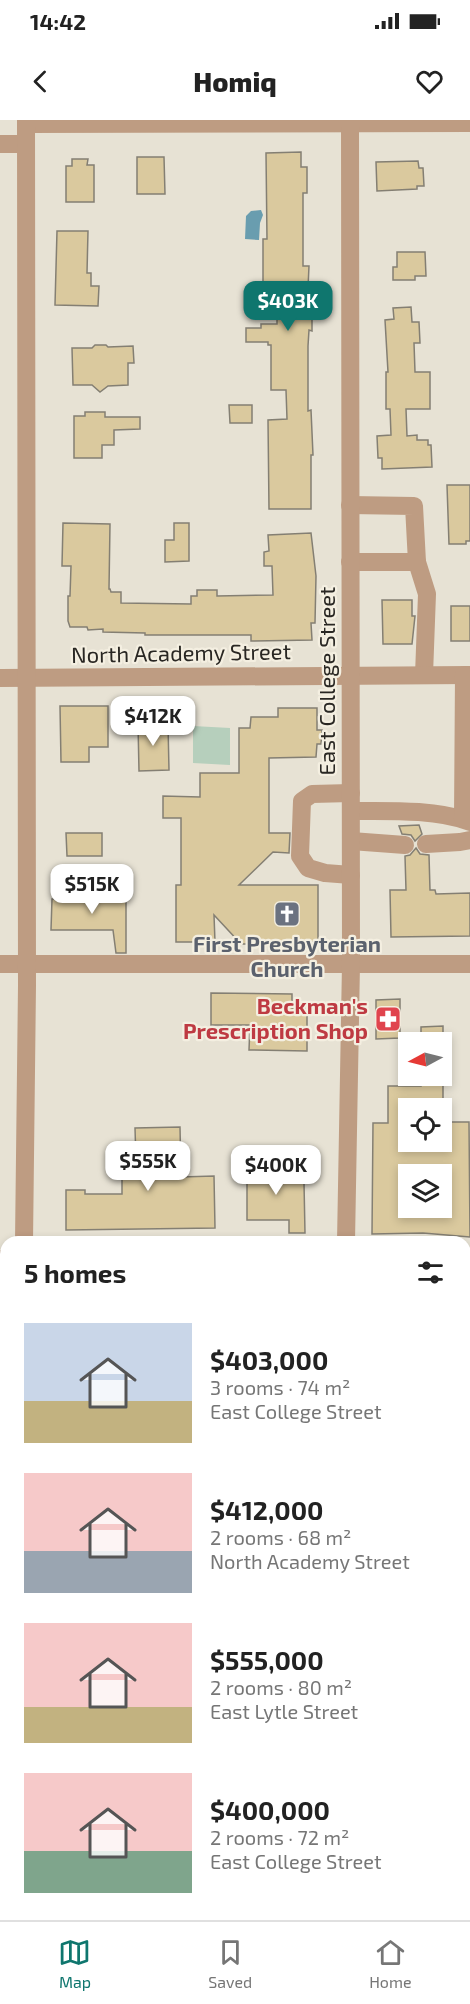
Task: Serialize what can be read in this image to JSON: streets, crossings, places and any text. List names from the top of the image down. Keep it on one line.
{"streets":{"street":["North Academy Street","East College Street"]},"crossings":[["North Academy Street","East College Street"]],"places":{"church":["First Presbyterian Church"],"pharmacy":["Beckman's Prescription Shop"]},"north":"left","page":{"status":"14:42","header":"Homiq","price":["$403K","$412K","$515K","$555K","$400K"],"heading":"5 homes","list":[{"name":"$403,000","note":"3 rooms · 74 m² · East College Street"},{"name":"$412,000","note":"2 rooms · 68 m² · North Academy Street"},{"name":"$555,000","note":"2 rooms · 80 m² · East Lytle Street"},{"name":"$400,000","note":"2 rooms · 72 m² · East College Street"}],"tabs":["Map","Saved","Home"]}}
